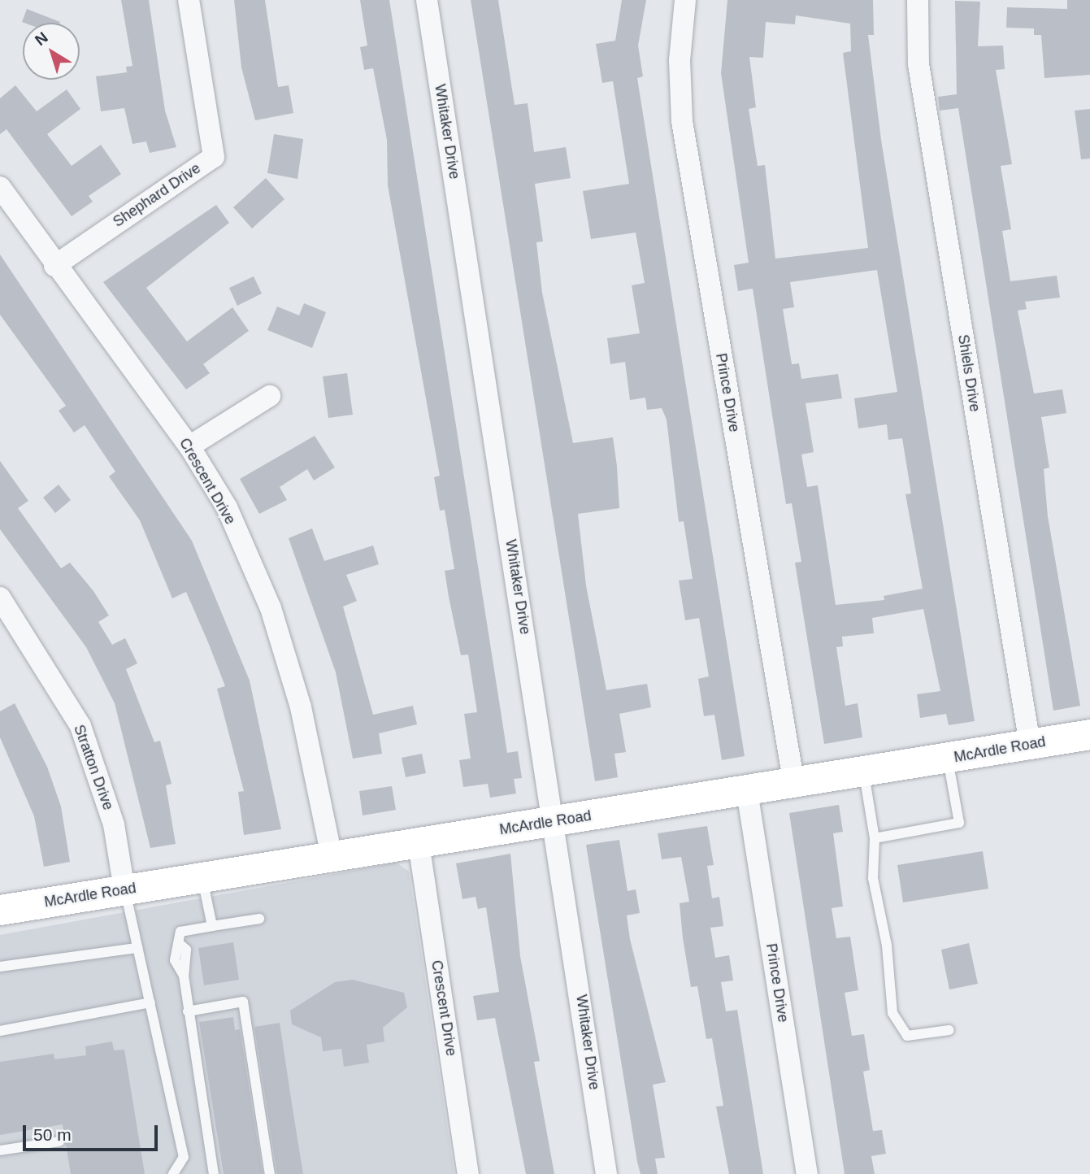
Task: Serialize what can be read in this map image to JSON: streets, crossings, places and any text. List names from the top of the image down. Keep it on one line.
{"streets":{"main road":["McArdle Road"],"street":["Whitaker Drive","Shephard Drive","Shiels Drive","Prince Drive","Crescent Drive","Stratton Drive"]},"crossings":[["Whitaker Drive","McArdle Road"],["Shephard Drive","Crescent Drive"],["Shiels Drive","McArdle Road"],["Prince Drive","McArdle Road"],["Crescent Drive","McArdle Road"],["McArdle Road","Stratton Drive"]],"scale_bar":"50 m","north":"top left"}
